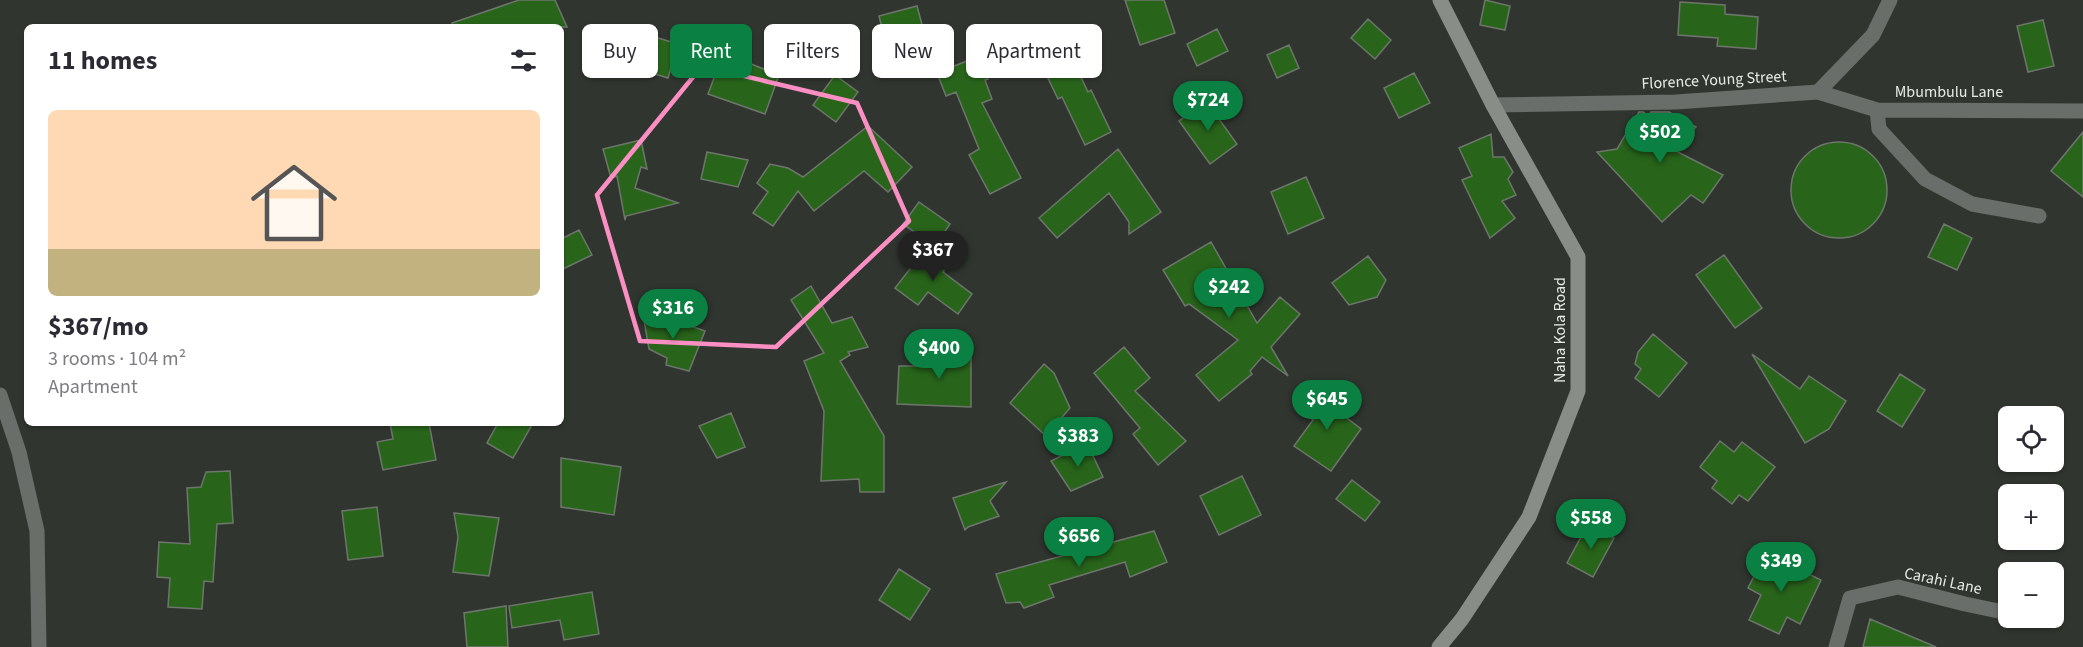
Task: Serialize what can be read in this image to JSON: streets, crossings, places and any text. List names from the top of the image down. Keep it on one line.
{"streets":{"street":["Florence Young Street","Mbumbulu Lane","Naha Kola Road","Carahi Lane"]},"crossings":[["Florence Young Street","Mbumbulu Lane"],["Florence Young Street","Naha Kola Road"]],"page":{"chip":["Buy","Rent","Filters","New","Apartment"],"heading":"11 homes","price":["$724","$502","$367","$242","$316","$400","$645","$383","$558","$656","$349"],"list":[{"name":"$367/mo","note":"3 rooms · 104 m² · Apartment"}],"map_buttons":["+","−"]}}
